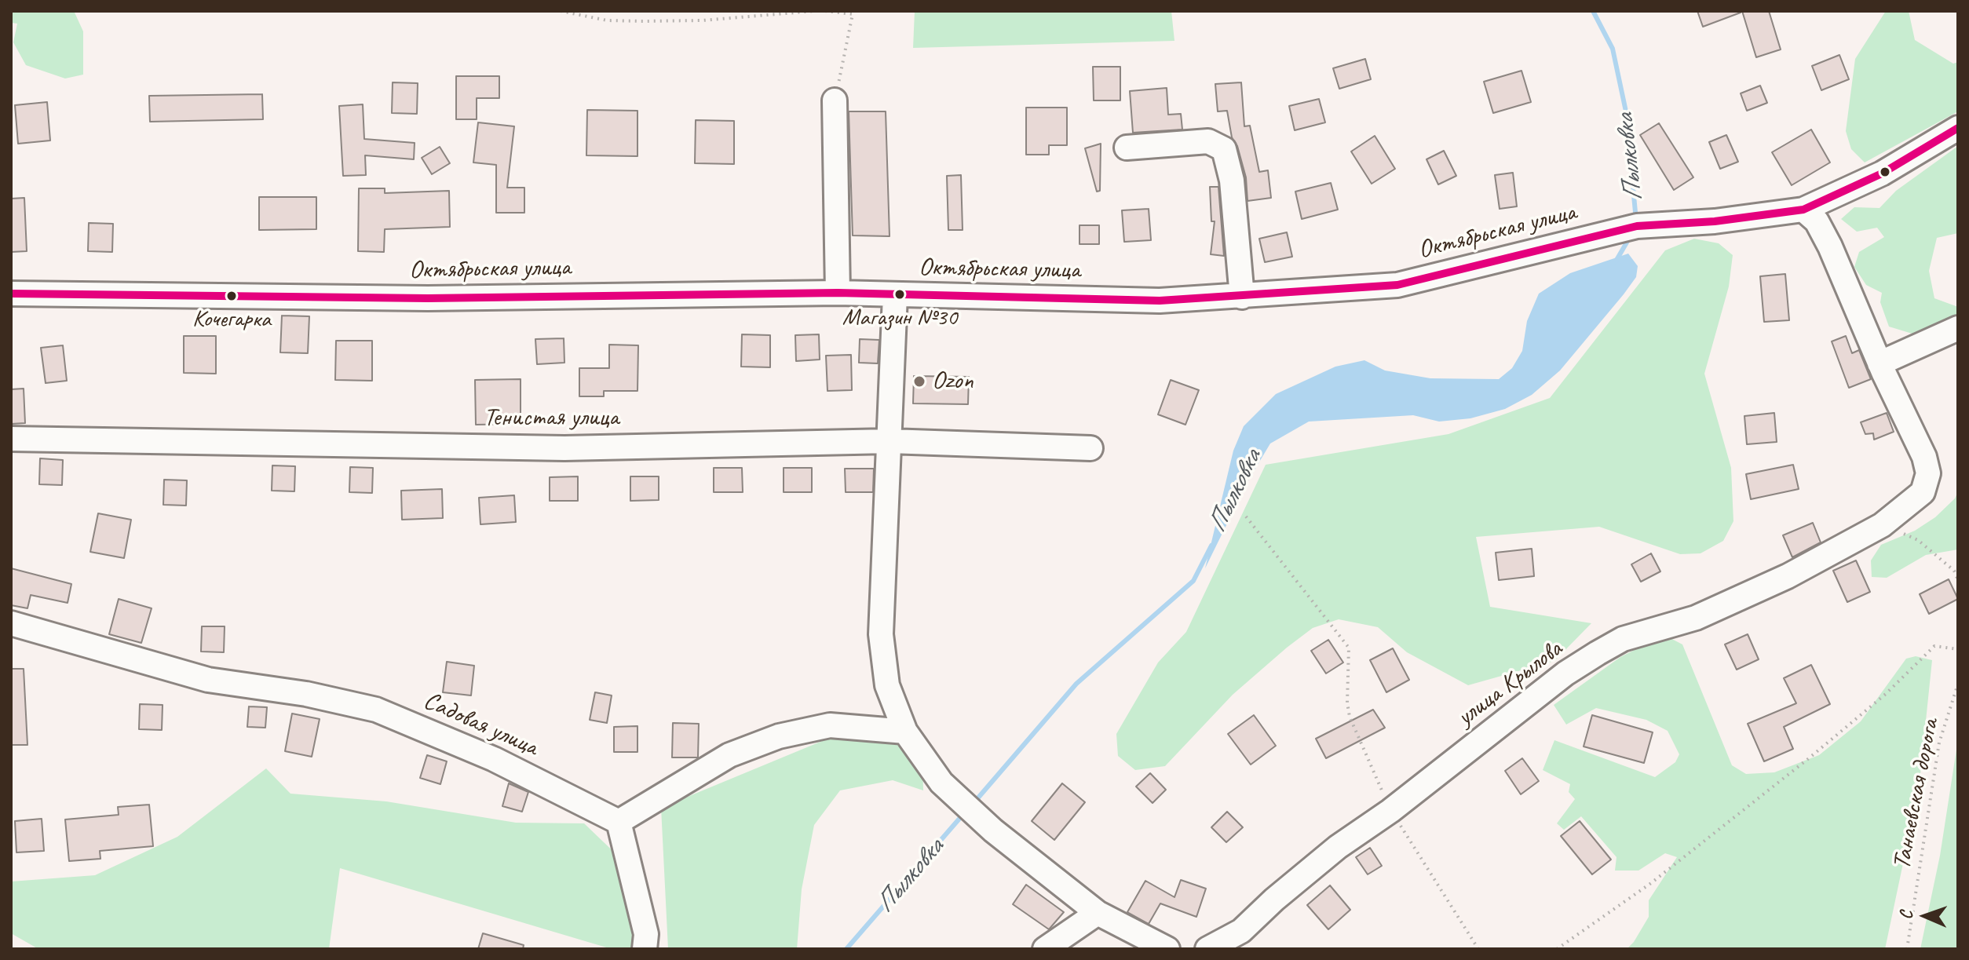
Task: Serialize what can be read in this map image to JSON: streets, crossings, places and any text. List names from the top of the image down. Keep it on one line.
{"streets":{"street":["Октябрьская улица","Тенистая улица","улица Крылова","Садовая улица"],"path":["Танаевская дорога"]},"crossings":[["Октябрьская улица","улица Крылова"]],"water":["Пылковка"],"places":["Магазин №30","Кочегарка","Ozon"],"north":"left"}
